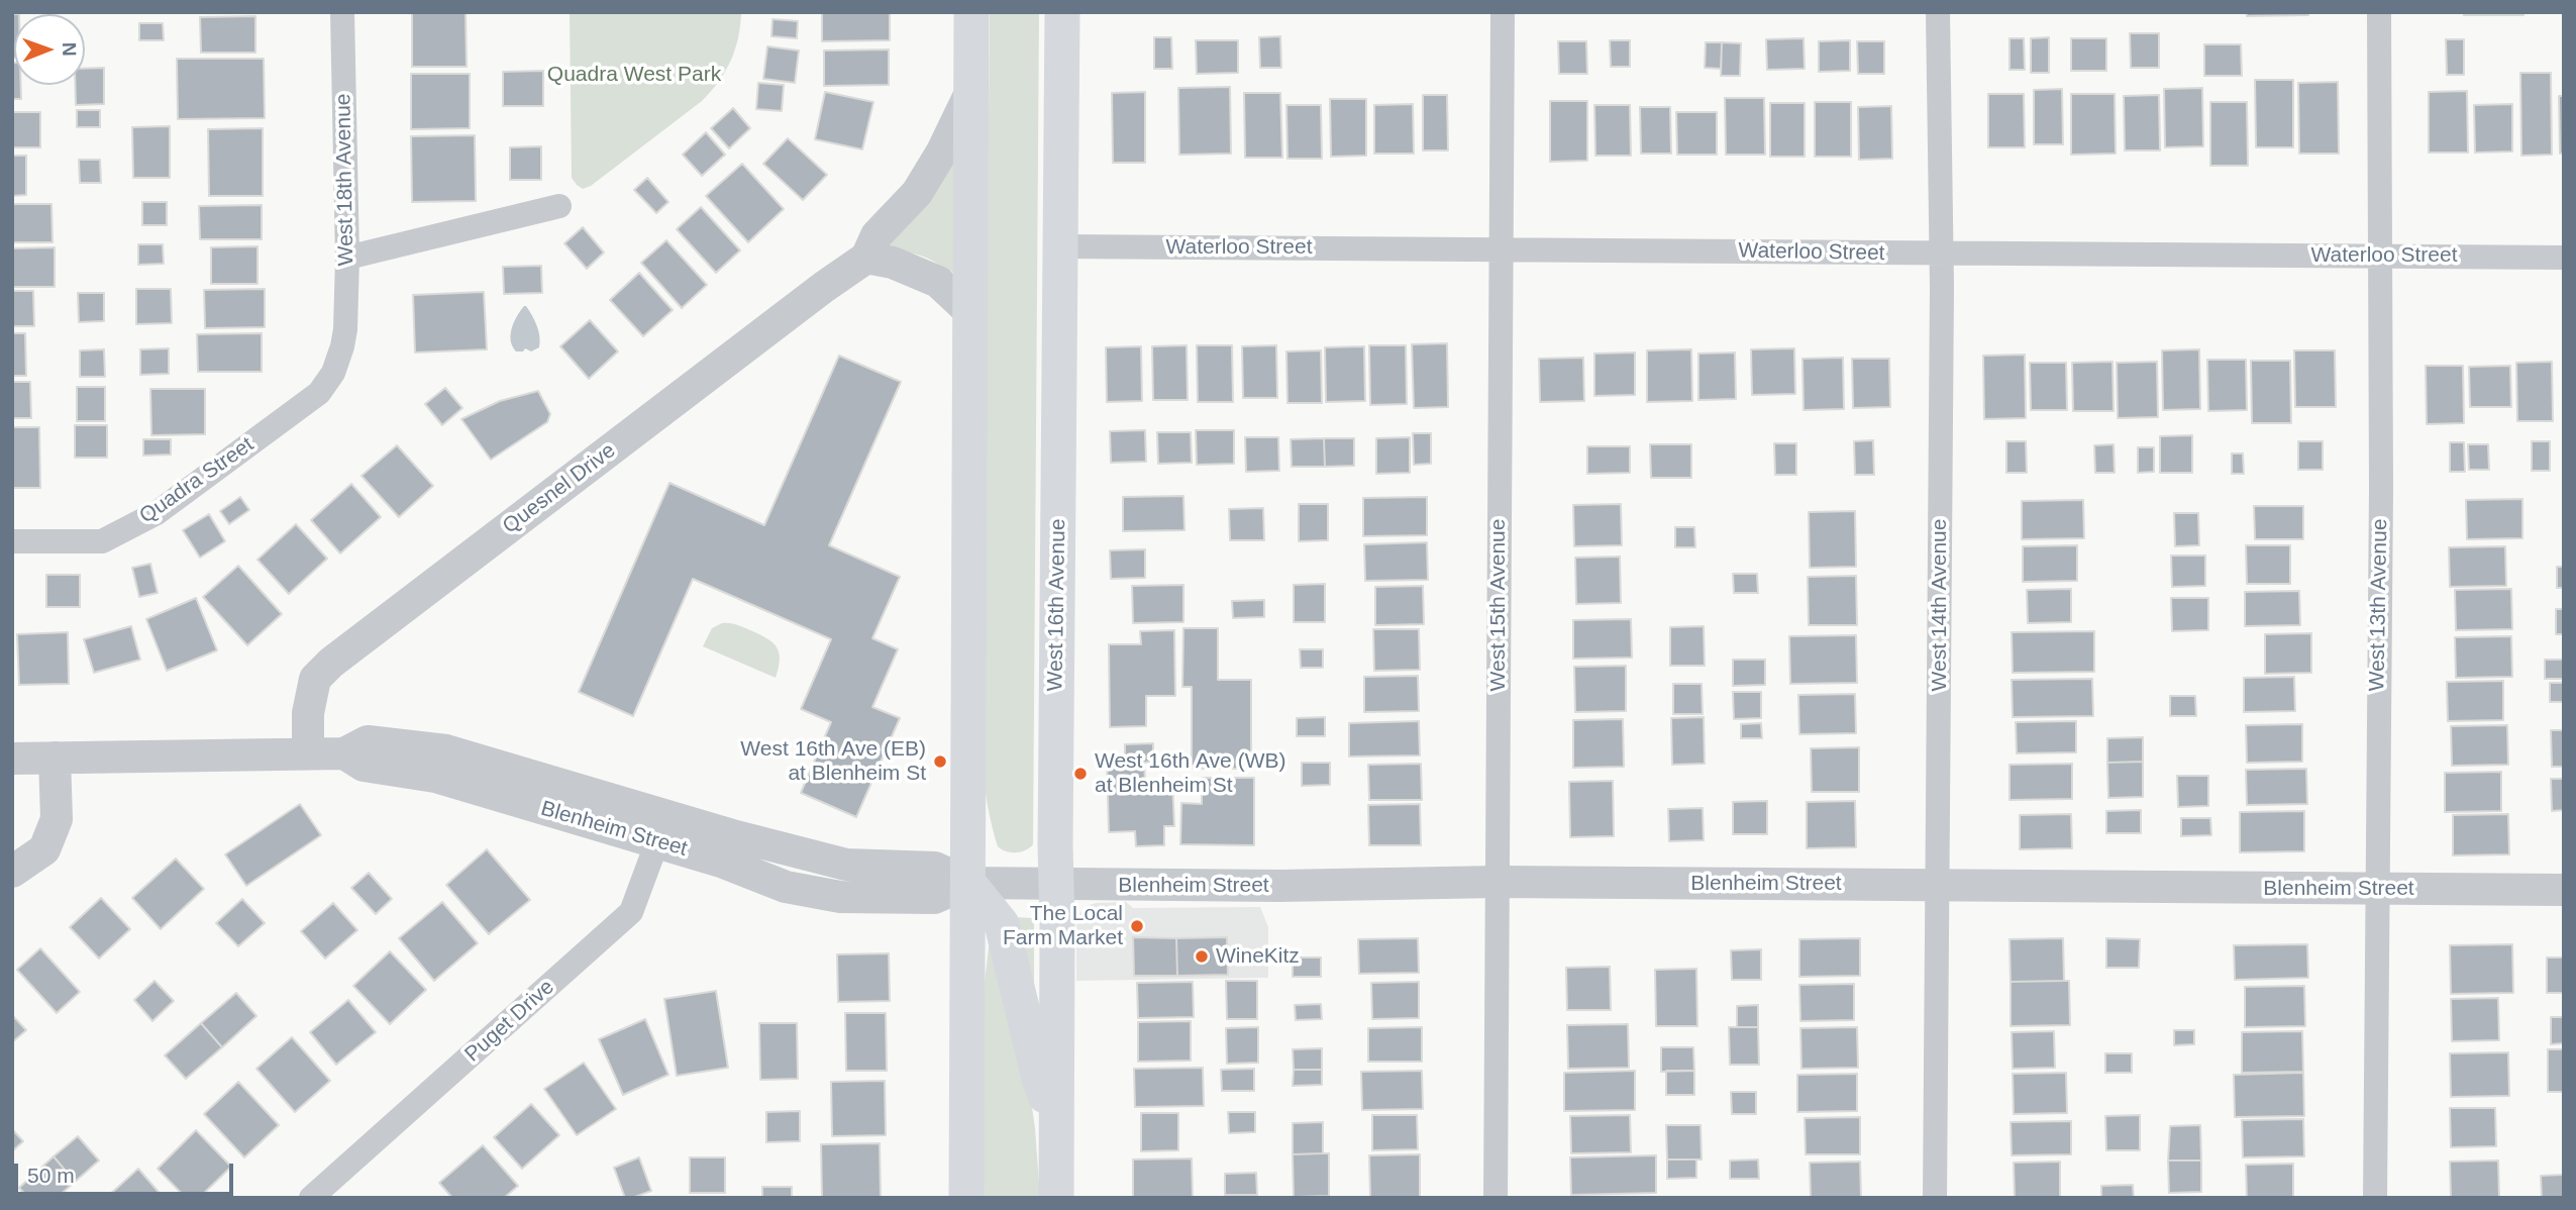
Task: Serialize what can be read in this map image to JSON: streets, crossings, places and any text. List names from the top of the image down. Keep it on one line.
{"streets":{"main road":["West 16th Avenue"],"street":["West 18th Avenue","Waterloo Street","Quadra Street","Quesnel Drive","West 15th Avenue","West 14th Avenue","West 13th Avenue","Blenheim Street","Puget Drive"]},"crossings":[["West 18th Avenue","Quadra Street"],["Waterloo Street","West 16th Avenue"],["Waterloo Street","West 15th Avenue"],["Waterloo Street","West 14th Avenue"],["Waterloo Street","West 13th Avenue"],["Quesnel Drive","Blenheim Street"],["West 16th Avenue","Blenheim Street"],["West 15th Avenue","Blenheim Street"],["West 14th Avenue","Blenheim Street"],["West 13th Avenue","Blenheim Street"],["Blenheim Street","Puget Drive"]],"parks":["Quadra West Park"],"places":["West 16th Ave (EB) at Blenheim St","West 16th Ave (WB) at Blenheim St","The Local Farm Market","WineKitz"],"scale_bar":"50 m","north":"right"}
